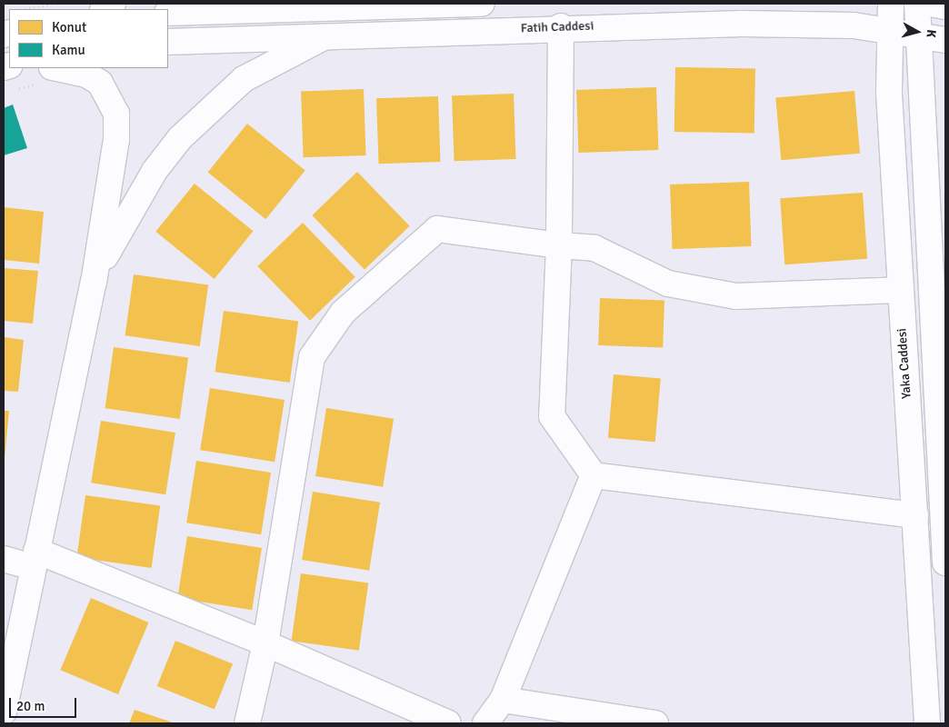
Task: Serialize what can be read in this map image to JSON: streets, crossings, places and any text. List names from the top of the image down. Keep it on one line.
{"streets":{"street":["Fatih Caddesi","Yaka Caddesi"]},"crossings":[["Fatih Caddesi","Yaka Caddesi"]],"legend":["Konut","Kamu"],"scale_bar":"20 m","north":"right"}
